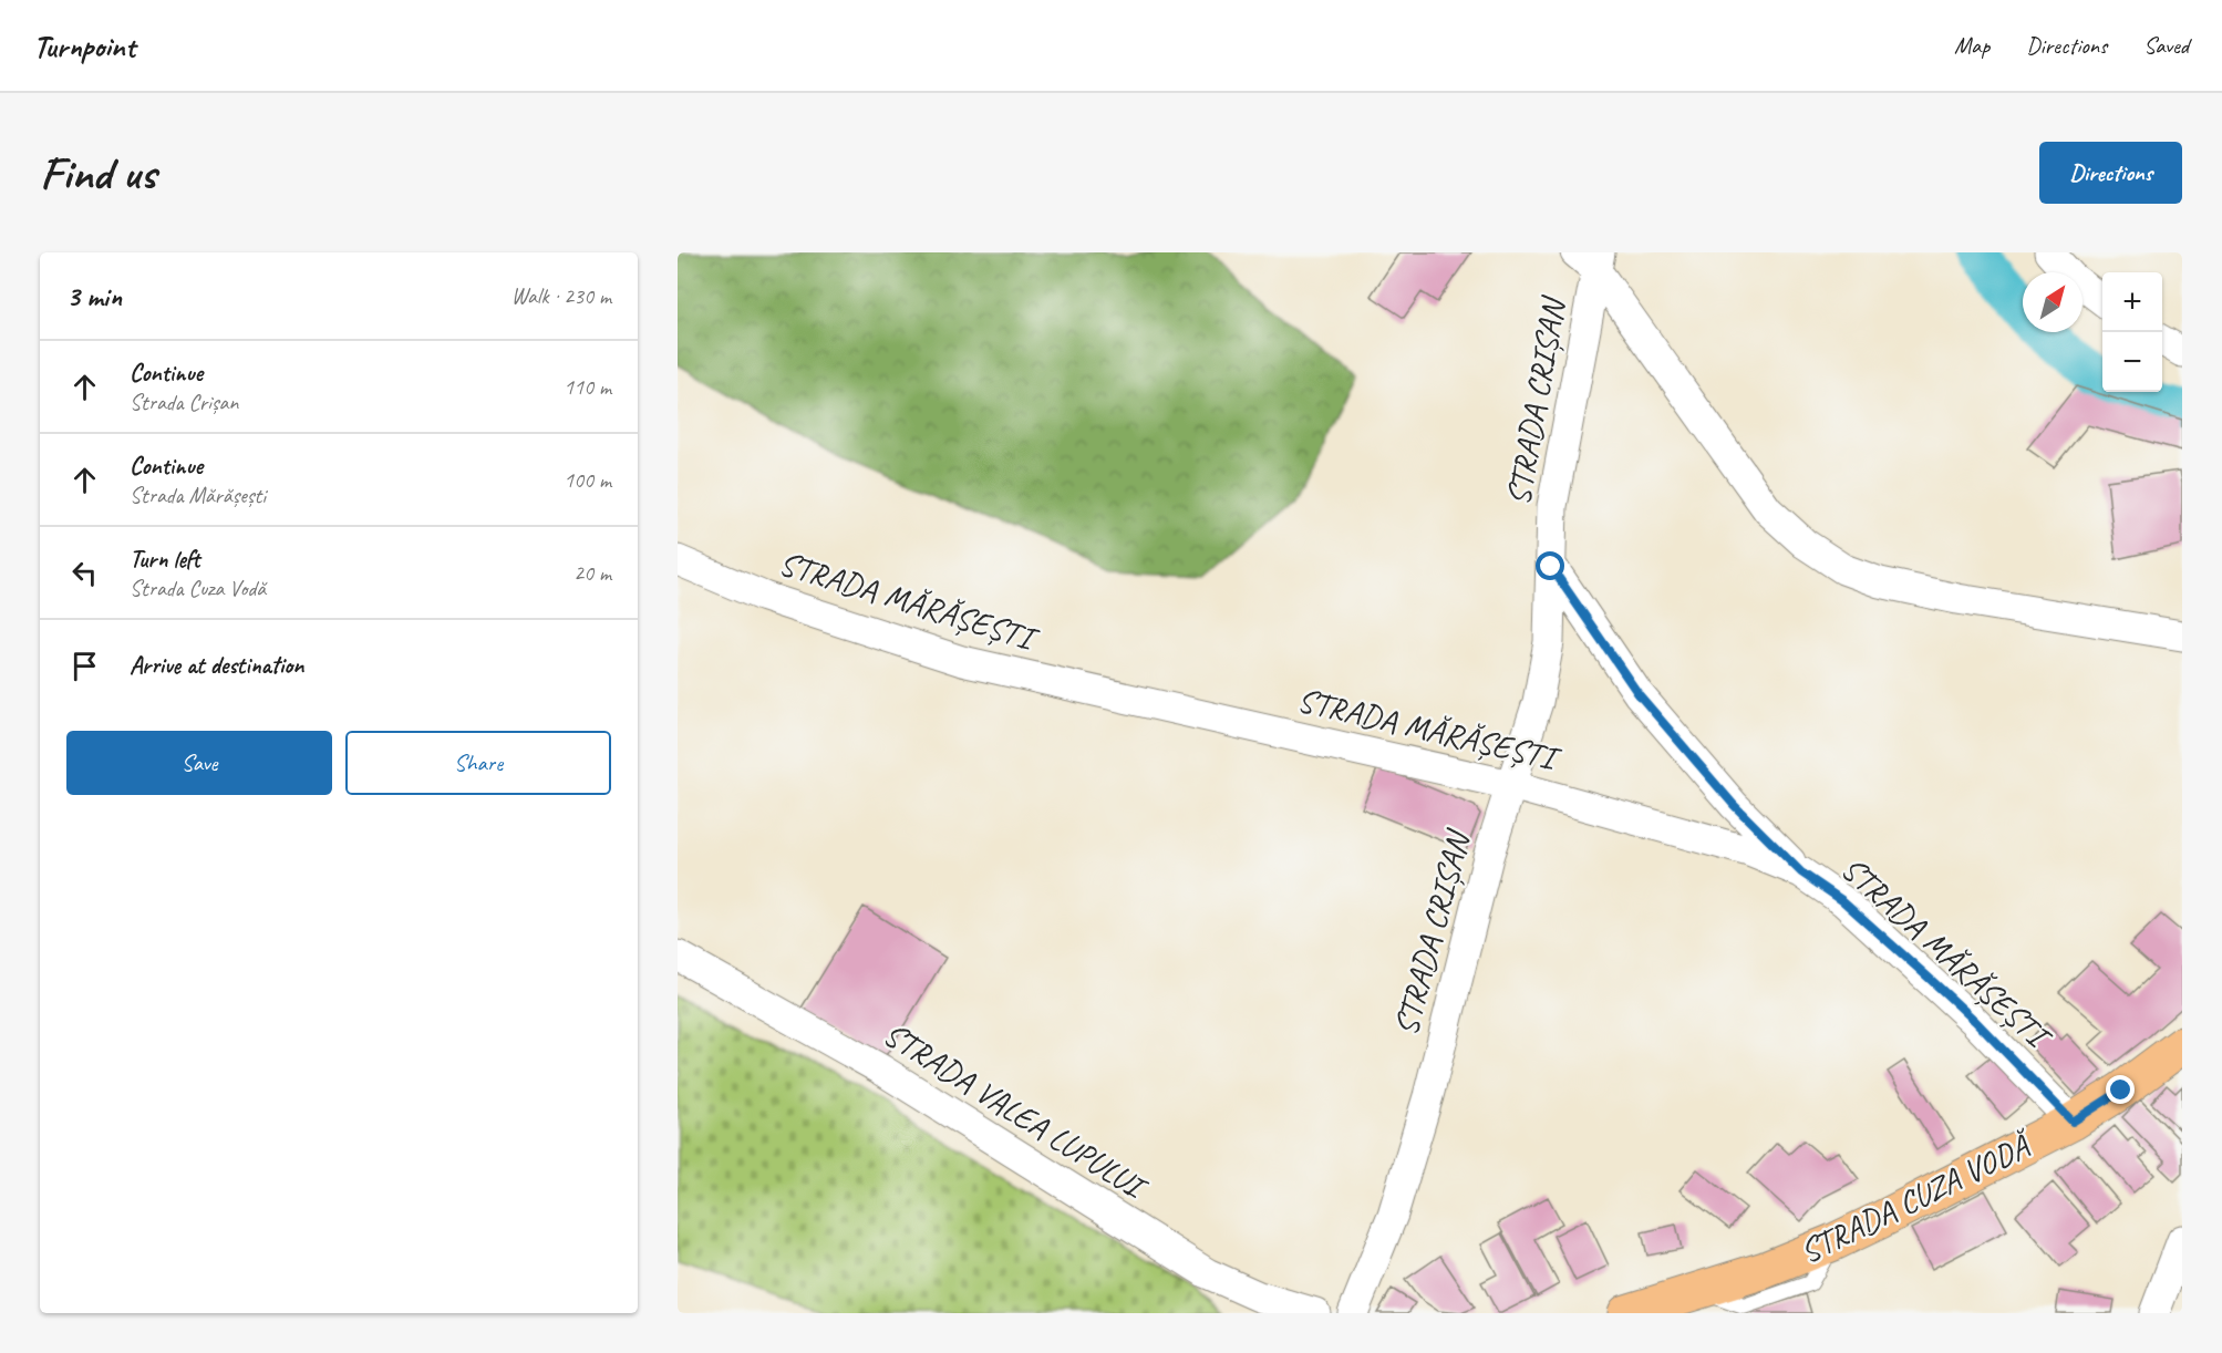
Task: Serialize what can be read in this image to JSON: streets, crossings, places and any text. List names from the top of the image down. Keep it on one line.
{"streets":{"main road":["STRADA CUZA VODĂ"],"street":["STRADA CRIȘAN","STRADA MĂRĂȘEȘTI","STRADA VALEA LUPULUI"]},"crossings":[["STRADA CRIȘAN","STRADA MĂRĂȘEȘTI"],["STRADA MĂRĂȘEȘTI","STRADA CUZA VODĂ"]],"north":"top right","page":{"header":"Turnpoint","nav":["Map","Directions","Saved"],"buttons":["Directions",["Save","Share"]],"title":"Find us","heading":["3 min","Walk · 230 m"],"map_buttons":["+","−"],"list":[["Continue","Strada Crișan","110 m"],["Continue","Strada Mărășești","100 m"],["Turn left","Strada Cuza Vodă","20 m"],"Arrive at destination"]}}
